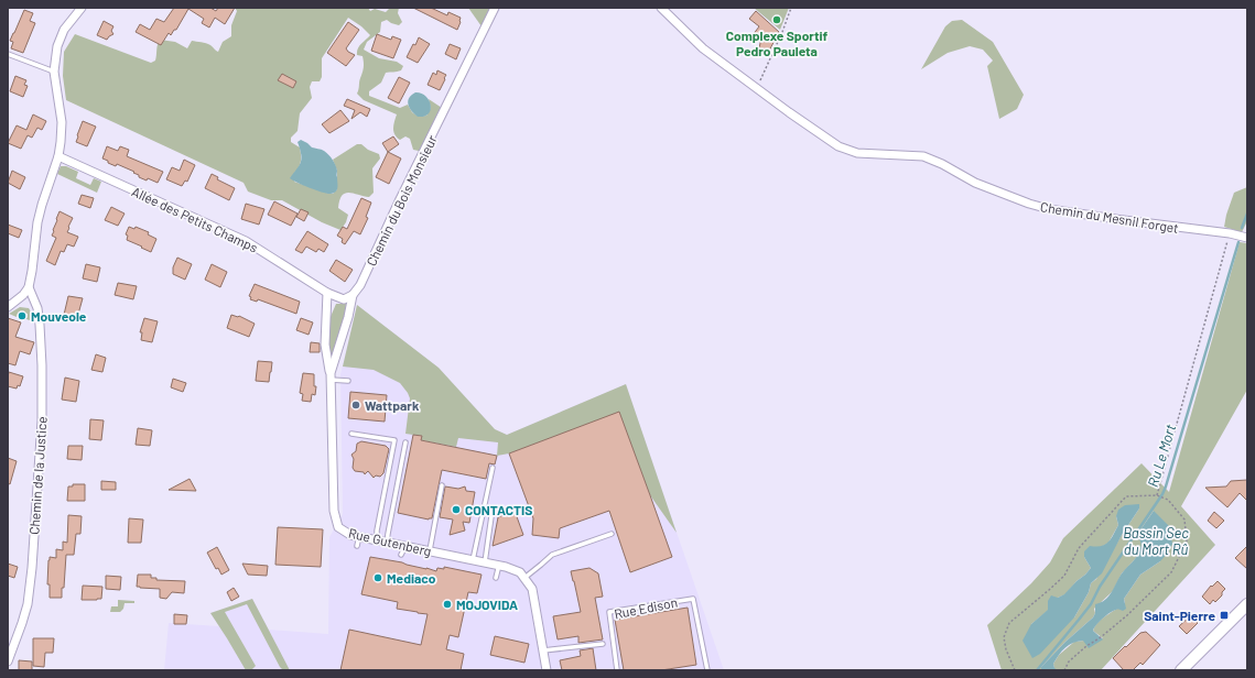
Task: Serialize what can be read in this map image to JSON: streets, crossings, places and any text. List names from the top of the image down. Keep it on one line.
{"streets":{"street":["Chemin du Bois Monsieur","Chemin du Mesnil Forget","Allée des Petits Champs","Chemin de la Justice","Rue Gutenberg"],"lane":["Rue Edison"]},"crossings":[["Chemin du Bois Monsieur","Rue Gutenberg"]],"water":["Ru Le Mort","Bassin Sec du Mort Rû"],"places":{"other":["Complexe Sportif Pedro Pauleta","Mouveole","Wattpark","CONTACTIS","Mediaco","MOJOVIDA"],"transit":["Saint-Pierre"]}}
